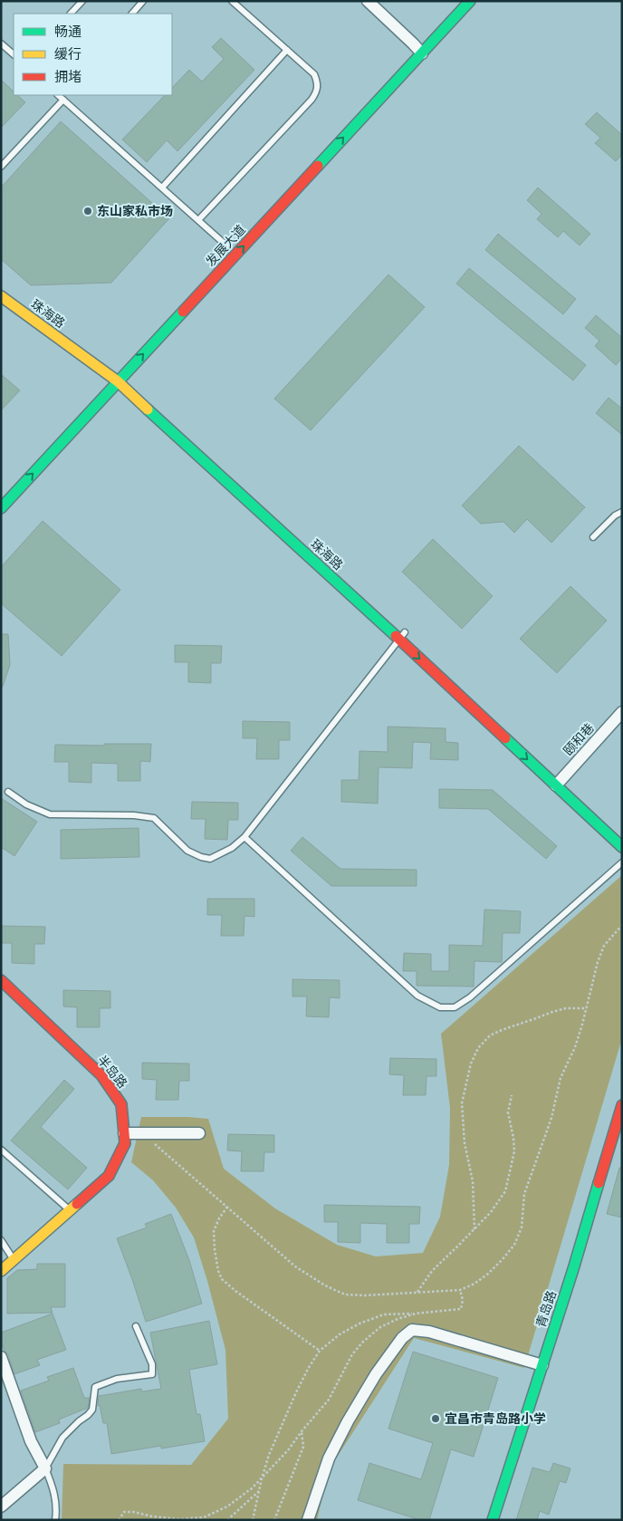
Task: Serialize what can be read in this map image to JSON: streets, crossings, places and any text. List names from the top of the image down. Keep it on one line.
{"streets":{"main road":["发展大道","珠海路","半岛路","青岛路"],"street":["颐和巷"]},"crossings":[["发展大道","珠海路"],["珠海路","颐和巷"]],"one_way":["发展大道"],"places":["东山家私市场","宜昌市青岛路小学"],"legend":["畅通","缓行","拥堵"]}
